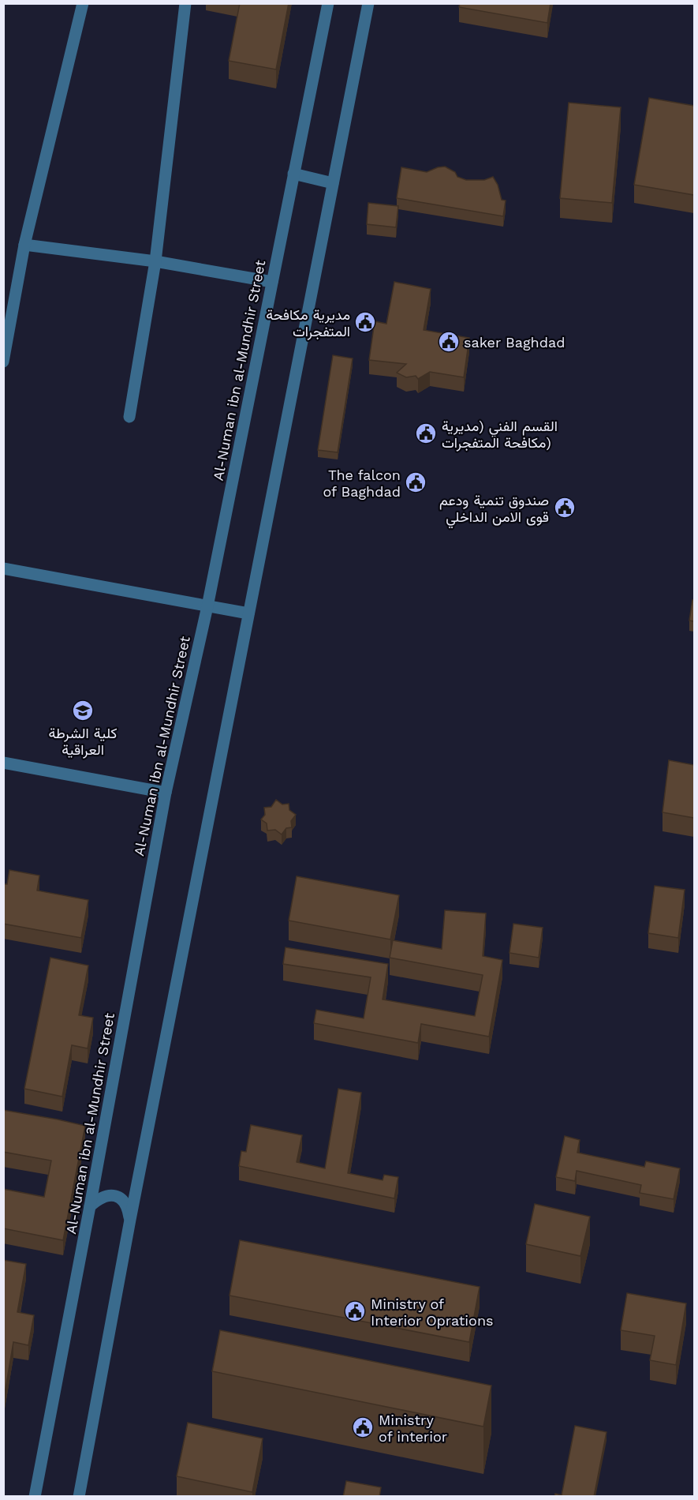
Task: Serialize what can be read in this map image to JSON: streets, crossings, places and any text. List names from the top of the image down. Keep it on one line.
{"streets":{"street":["Al-Numan ibn al-Mundhir Street"]},"places":{"public building":["مديرية مكافحة المتفجرات","saker Baghdad","القسم الفني (مديرية مكافحة المتفجرات)","The falcon of Baghdad","صندوق تنمية ودعم قوى الامن الداخلي","Ministry of Interior Oprations","Ministry of interior"],"school or university":["كلية الشرطة العراقية"]}}
